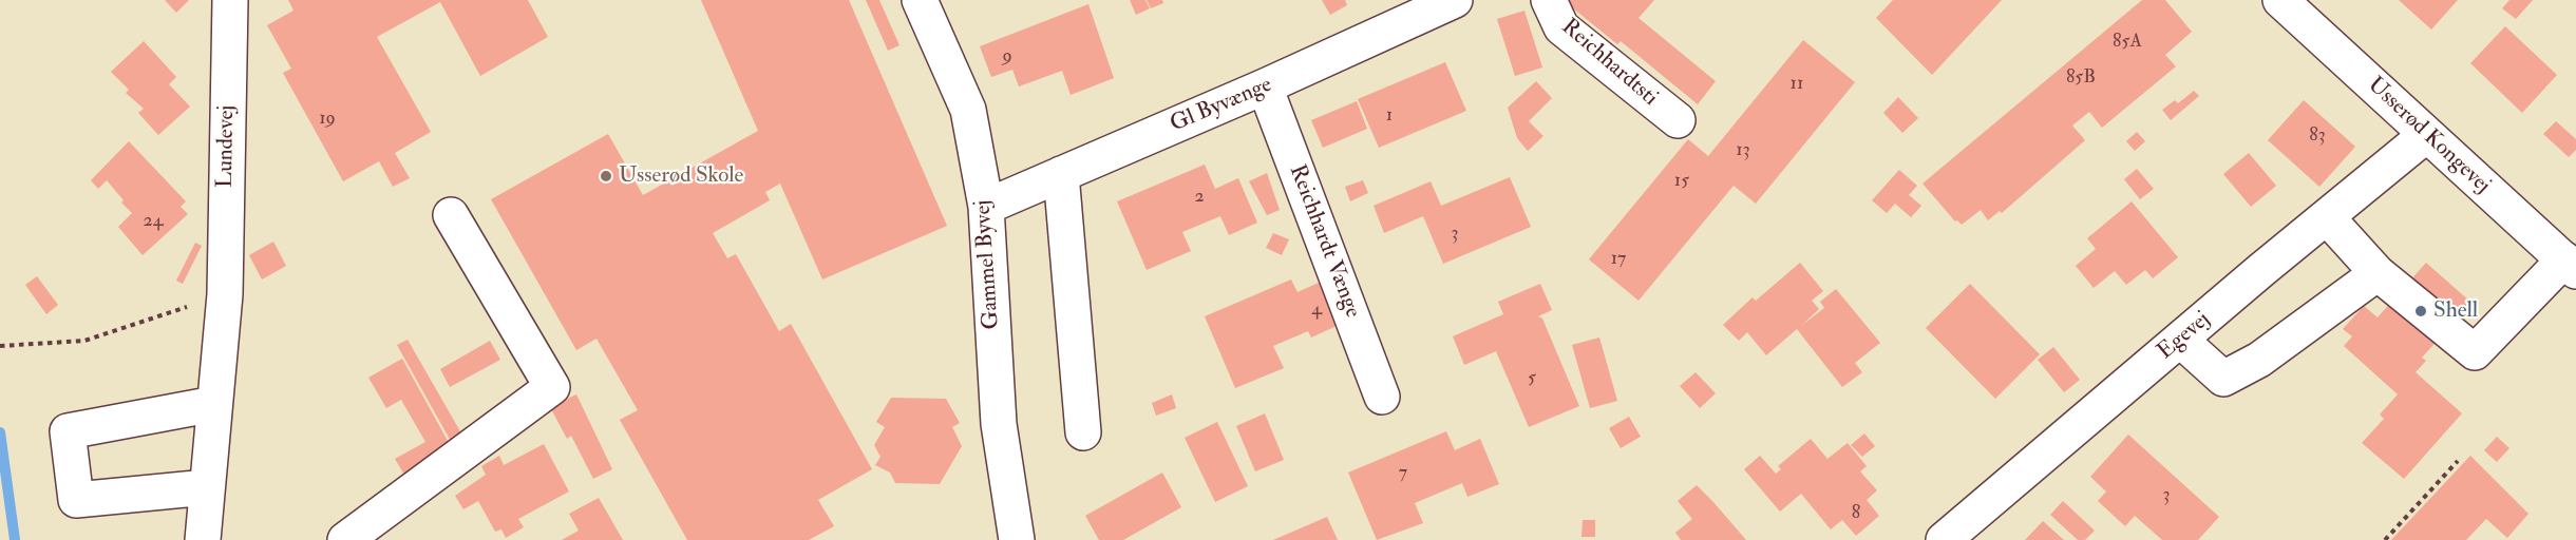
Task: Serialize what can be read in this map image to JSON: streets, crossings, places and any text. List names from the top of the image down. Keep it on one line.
{"streets":{"street":["Reichhardtsti","Gl Byvænge","Usserød Kongevej","Lundevej","Reichhardt Vænge","Gammel Byvej","Egevej"]},"crossings":[["Gl Byvænge","Reichhardt Vænge"],["Gl Byvænge","Gammel Byvej"],["Usserød Kongevej","Egevej"]],"places":["Usserød Skole","Shell"],"house_numbers":["85A","9","85B","11","1","19","83","13","15","2","24","3","17","4","5","7","3","8"]}
